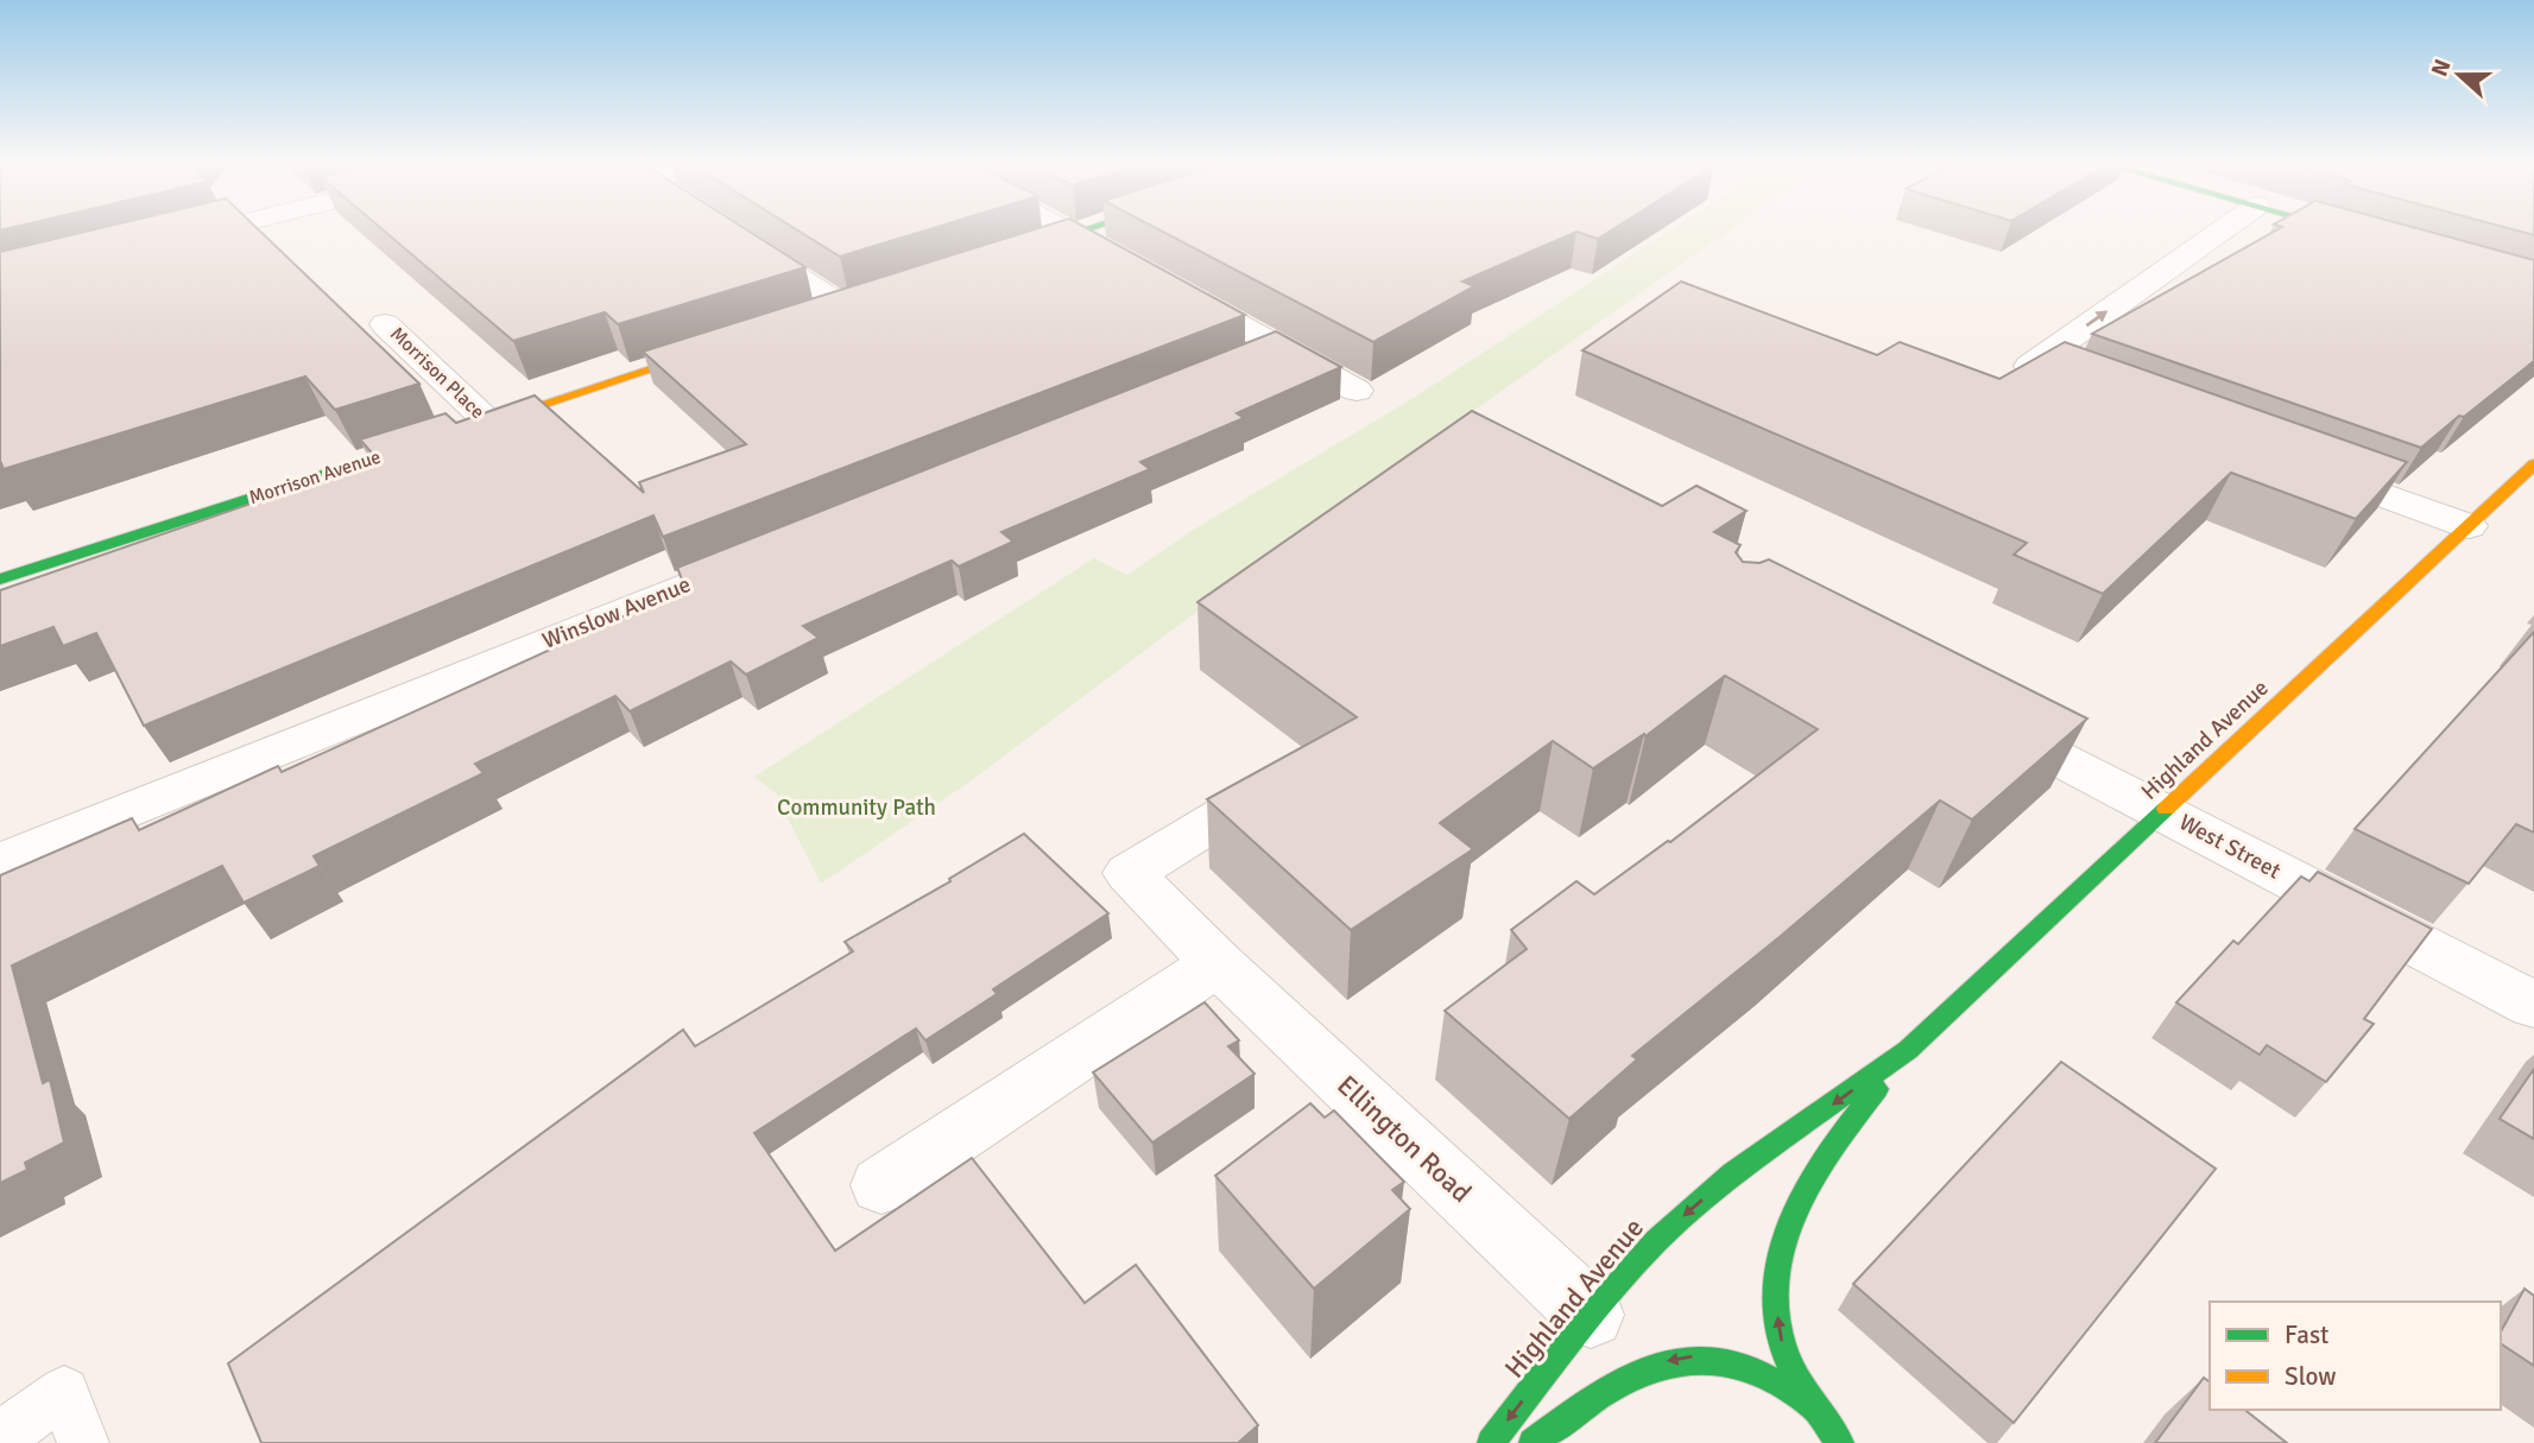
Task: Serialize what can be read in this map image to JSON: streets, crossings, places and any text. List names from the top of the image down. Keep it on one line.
{"streets":{"main road":["Morrison Avenue","Highland Avenue"],"street":["Morrison Place","Winslow Avenue","West Street","Ellington Road"]},"crossings":[["Morrison Place","Morrison Avenue"],["Highland Avenue","West Street"],["Highland Avenue","Ellington Road"]],"parks":["Community Path"],"legend":["Fast","Slow"],"north":"left"}
